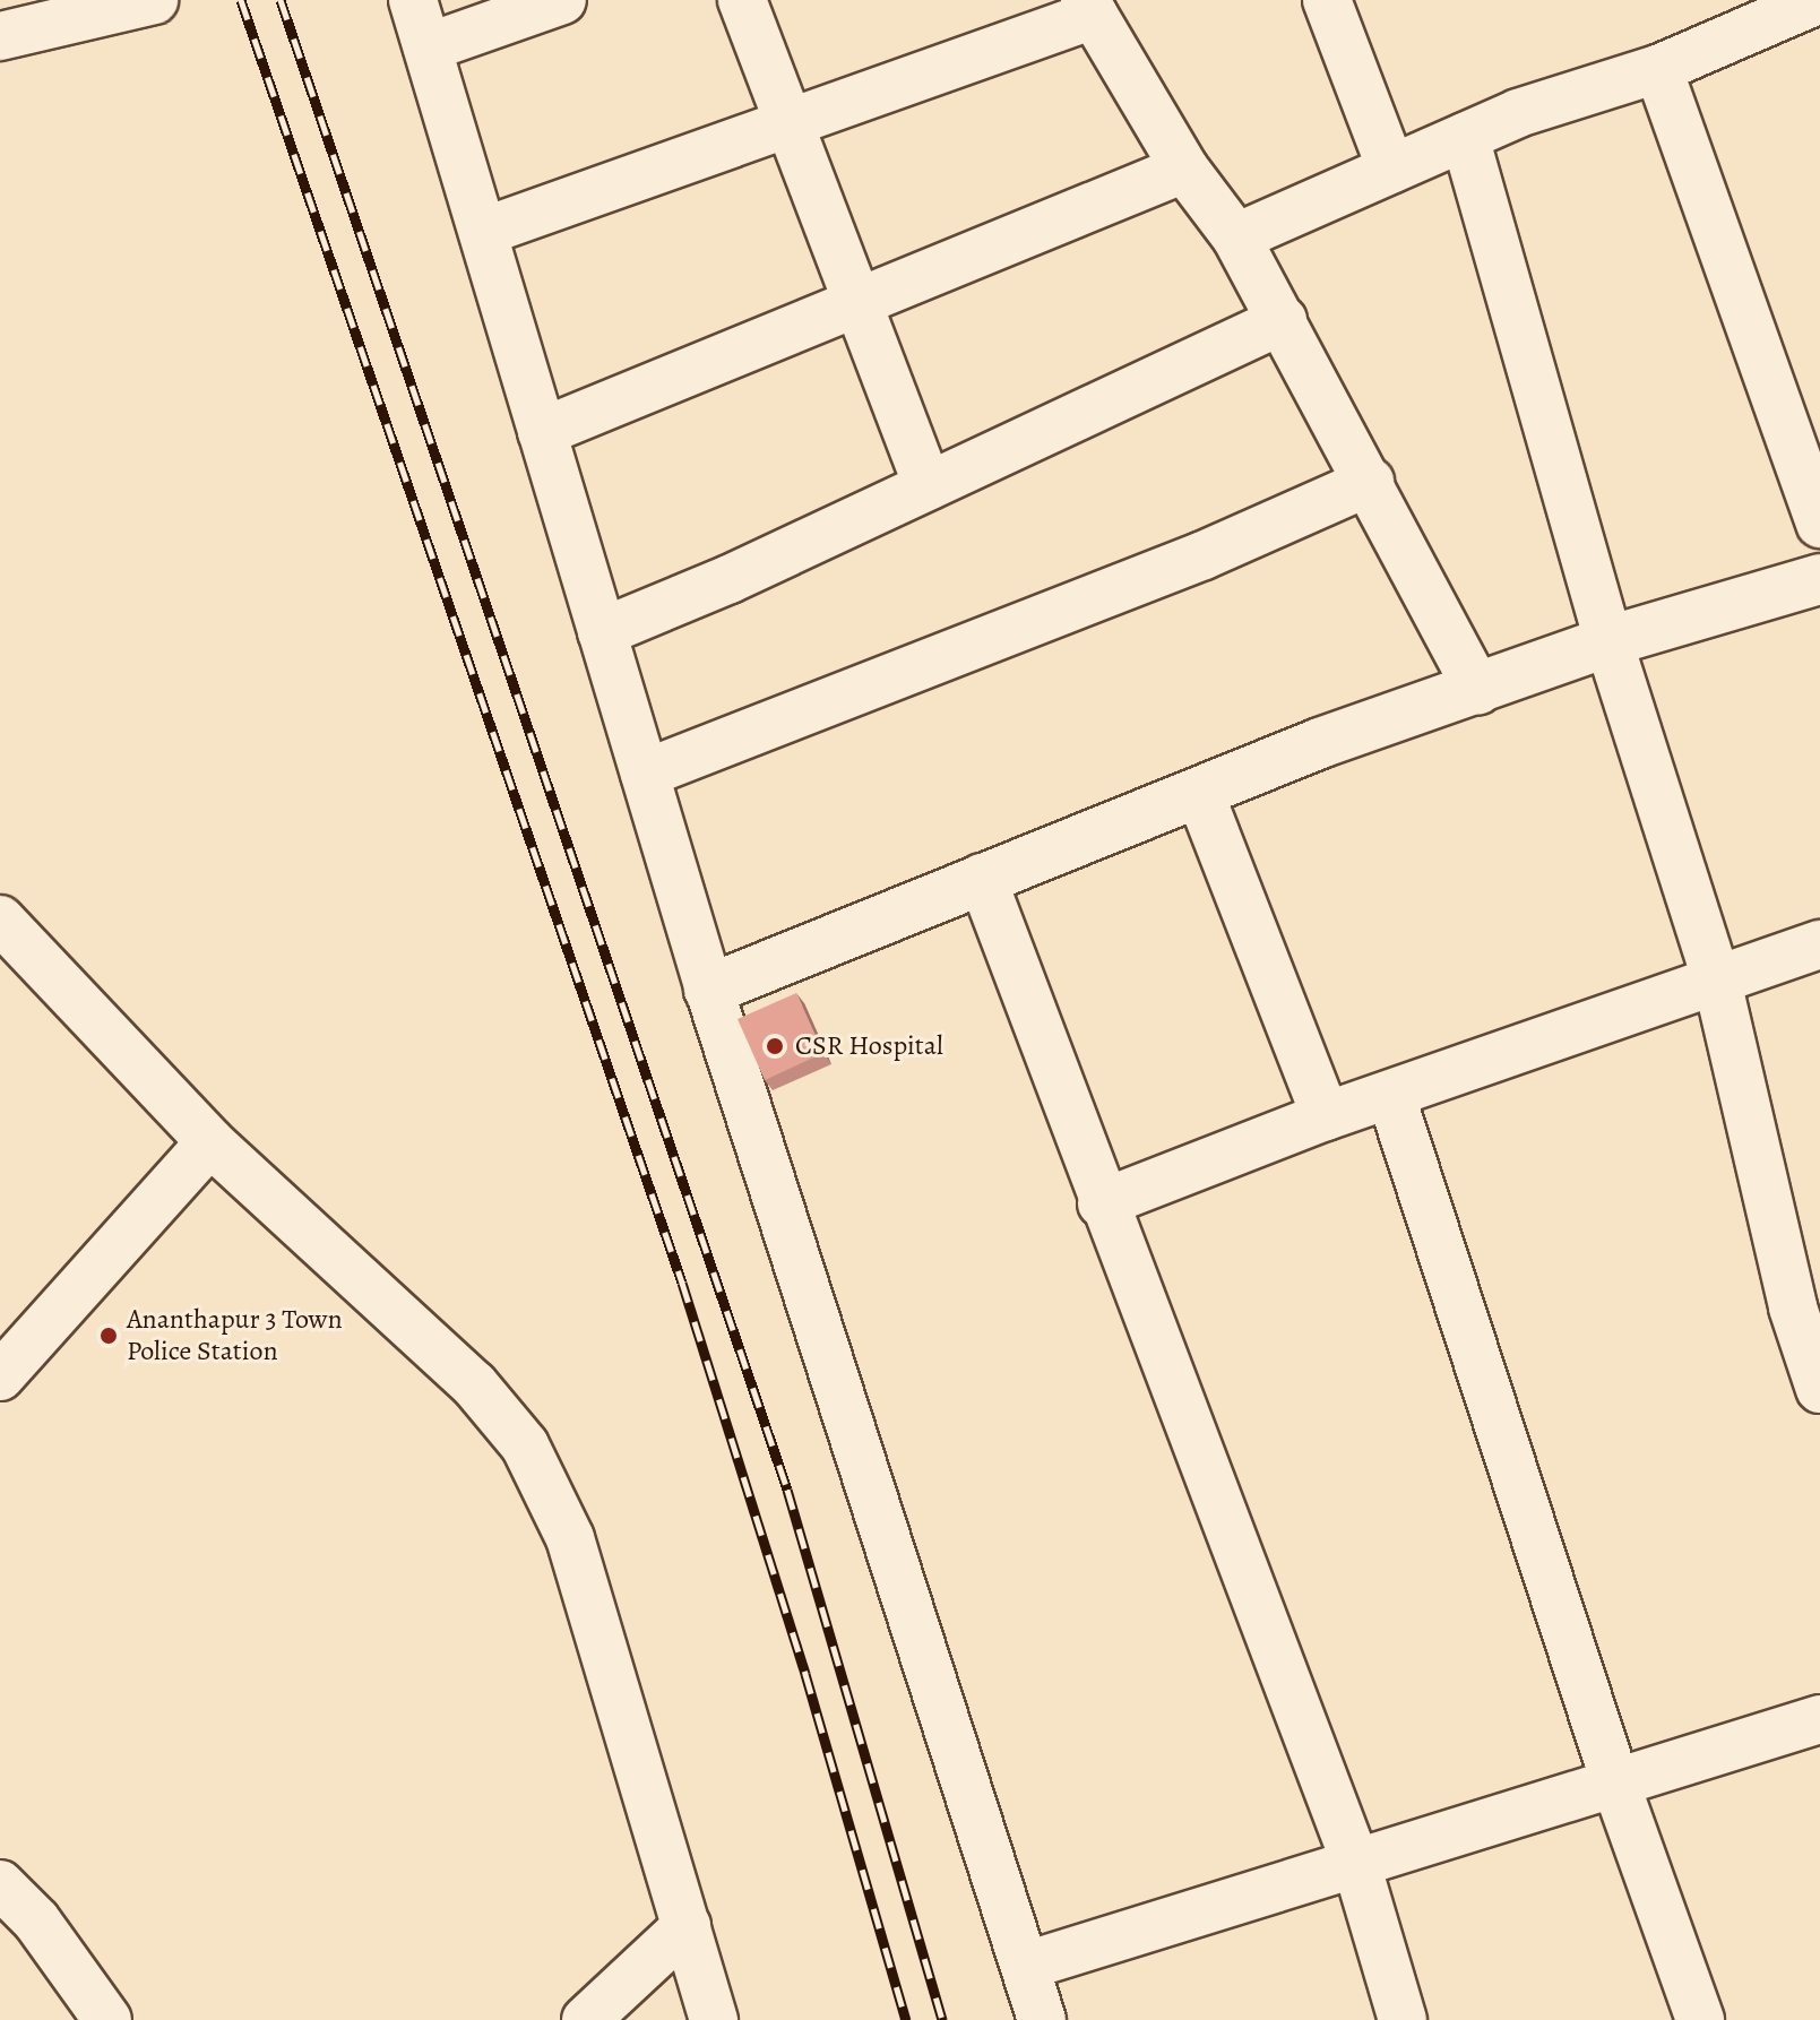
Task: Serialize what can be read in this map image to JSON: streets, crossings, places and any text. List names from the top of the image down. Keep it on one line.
{"places":["CSR Hospital","Ananthapur 3 Town Police Station"]}
